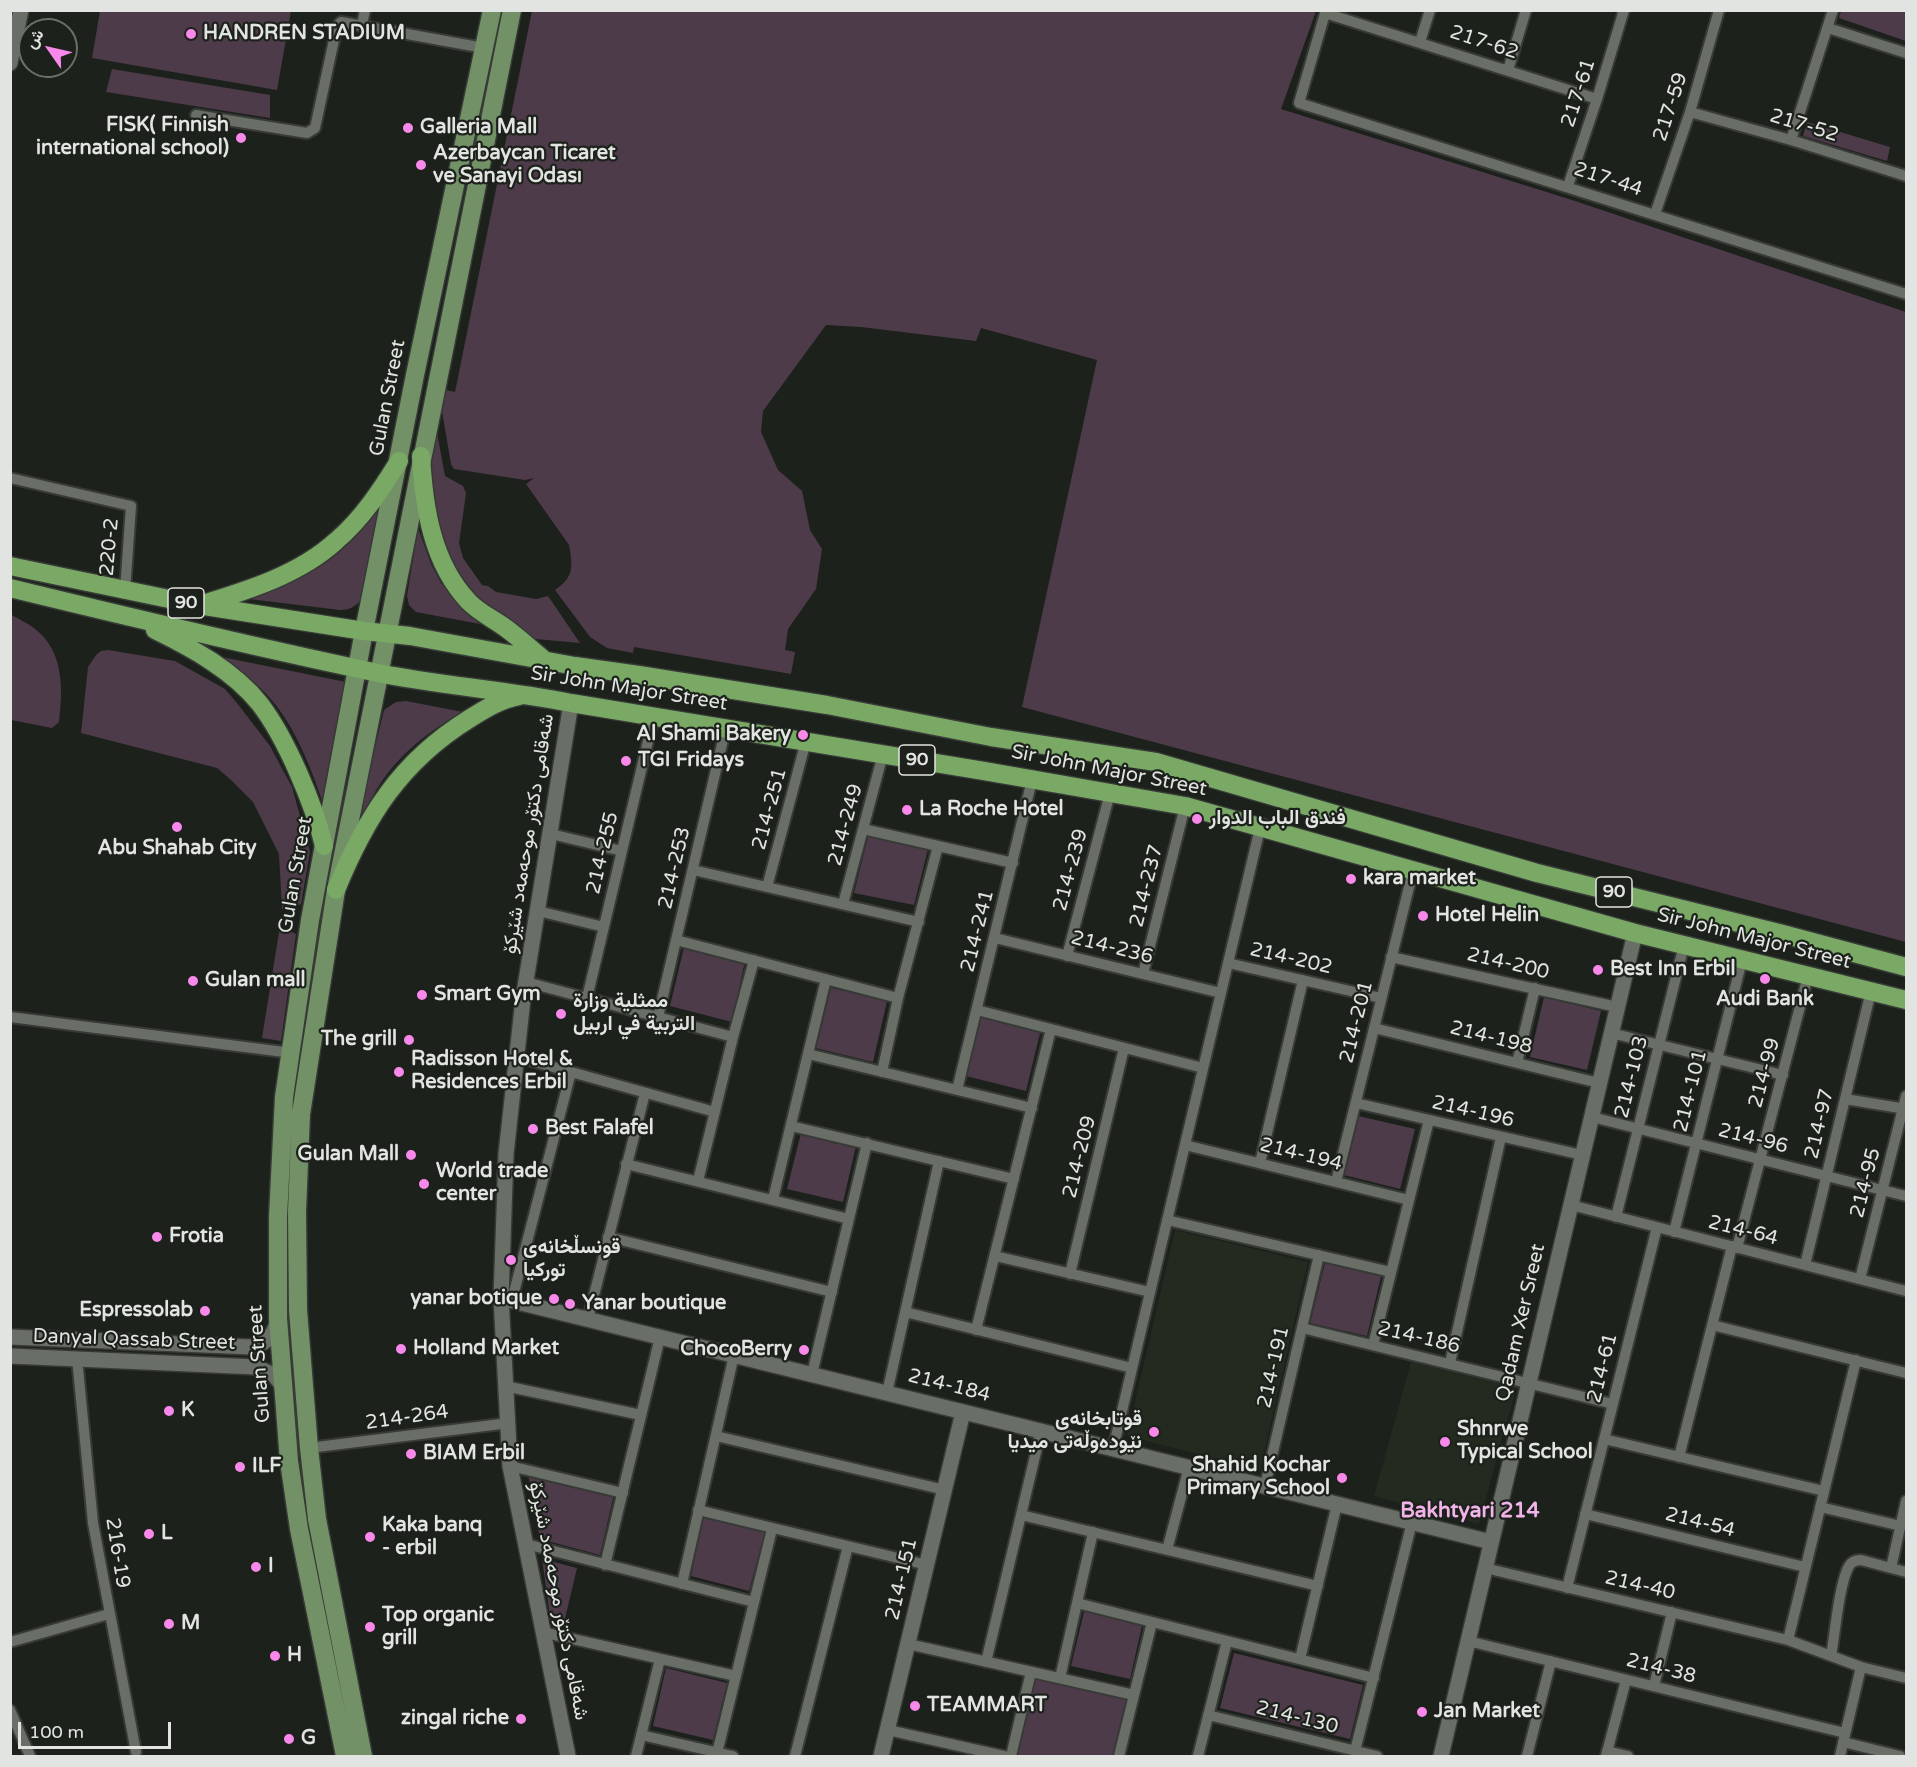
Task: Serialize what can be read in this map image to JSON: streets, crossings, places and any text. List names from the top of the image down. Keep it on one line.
{"streets":{"highway":["90","Sir John Major Street"],"main road":["Gulan Street"],"street":["217-62","217-61","217-59","217-52","217-44","220-2","214-251","214-249","شەقامی دکتۆر موحەمەد شێرکۆ","214-255","214-253","214-239","214-237","214-241","214-236","214-202","214-200","214-201","214-198","214-99","214-103","214-101","214-196","214-97","214-96","214-194","214-209","214-95","214-64","Qadam Xer Sreet","214-186","Danyal Qassab Street","214-191","214-61","214-184","214-264","214-54","216-19","214-151","214-40","214-38","214-130"]},"crossings":[["217-62","217-61"],["217-62","217-44"],["217-61","217-44"],["217-59","217-52"],["217-59","217-44"],["Gulan Street","90"],["Gulan Street","Sir John Major Street"],["Gulan Street","Danyal Qassab Street"],["220-2","90"],["90","Sir John Major Street"],["Sir John Major Street","214-251"],["Sir John Major Street","214-249"],["Sir John Major Street","شەقامی دکتۆر موحەمەد شێرکۆ"],["Sir John Major Street","214-255"],["Sir John Major Street","214-253"],["Sir John Major Street","214-239"],["Sir John Major Street","214-237"],["Sir John Major Street","214-241"],["Sir John Major Street","214-201"],["Sir John Major Street","214-99"],["Sir John Major Street","214-103"],["Sir John Major Street","214-101"],["Sir John Major Street","214-97"],["Sir John Major Street","Qadam Xer Sreet"],["شەقامی دکتۆر موحەمەد شێرکۆ","214-184"],["شەقامی دکتۆر موحەمەد شێرکۆ","214-264"],["214-239","214-236"],["214-237","214-236"],["214-241","214-236"],["214-202","214-201"],["214-200","214-201"],["214-200","Qadam Xer Sreet"],["214-201","214-198"],["214-201","214-196"],["214-201","214-194"],["214-198","Qadam Xer Sreet"],["214-99","214-96"],["214-99","214-64"],["214-103","214-96"],["214-103","214-64"],["214-101","214-96"],["214-101","214-64"],["214-196","Qadam Xer Sreet"],["214-97","214-96"],["214-97","214-64"],["214-96","214-95"],["214-96","Qadam Xer Sreet"],["214-95","214-64"],["214-64","Qadam Xer Sreet"],["214-64","214-61"],["Qadam Xer Sreet","214-186"],["Qadam Xer Sreet","214-184"],["Qadam Xer Sreet","214-40"],["Qadam Xer Sreet","214-38"],["214-186","214-191"],["214-186","214-61"],["Danyal Qassab Street","216-19"],["214-191","214-184"],["214-61","214-54"],["214-61","214-40"],["214-184","214-151"]],"districts":["Bakhtyari 214"],"places":["HANDREN STADIUM","Galleria Mall","FISK( Finnish international school)","Azerbaycan Ticaret ve Sanayi Odası","Al Shami Bakery","TGI Fridays","La Roche Hotel","فندق الباب الدوار","Abu Shahab City","kara market","Hotel Helin","Best Inn Erbil","Audi Bank","Gulan mall","Smart Gym","ممثلية وزارة التربية في اربيل","The grill","Radisson Hotel & Residences Erbil","Best Falafel","Gulan Mall","World trade center","Frotia","قونسڵخانەی تورکیا","yanar botique","Yanar boutique","Espressolab","Holland Market","ChocoBerry","K","قوتابخانەی نێودەوڵەتی میدیا","Shnrwe Typical School","BIAM Erbil","ILF","Shahid Kochar Primary School","L","Kaka banq - erbil","I","M","Top organic grill","H","TEAMMART","Jan Market","zingal riche","G"],"scale_bar":"100 m","north":"top left"}
